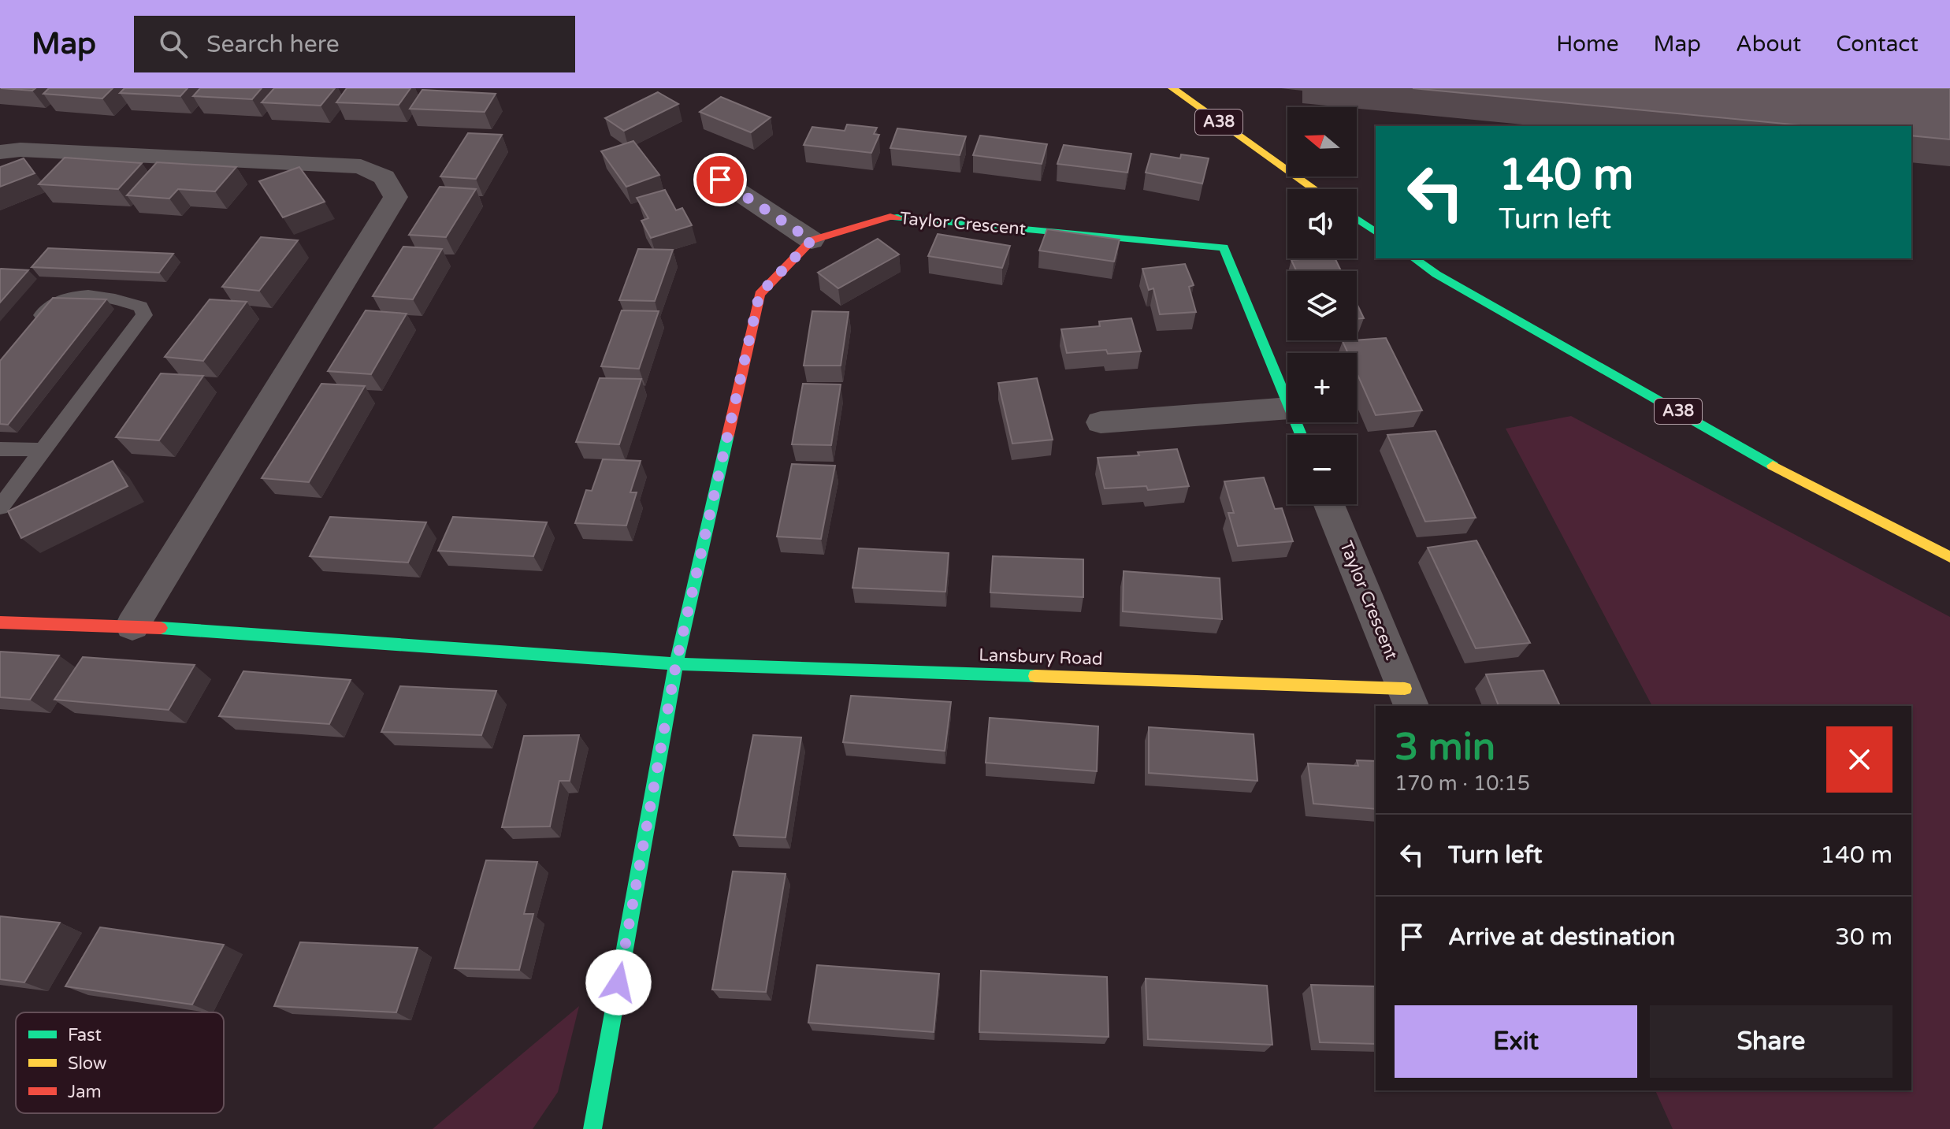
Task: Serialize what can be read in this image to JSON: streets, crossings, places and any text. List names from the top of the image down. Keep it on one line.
{"streets":{"main road":["A38","Taylor Crescent","Lansbury Road"]},"crossings":[["Taylor Crescent","Lansbury Road"]],"legend":["Fast","Slow","Jam"],"north":"left","page":{"header":"Map","search":"Search here","nav":["Home","Map","About","Contact"],"map_buttons":["+","−"],"turn":["140 m","Turn left"],"heading":["3 min","170 m · 10:15"],"list":[{"name":"Turn left","value":"140 m"},{"name":"Arrive at destination","value":"30 m"}],"buttons":["Exit","Share"]}}
